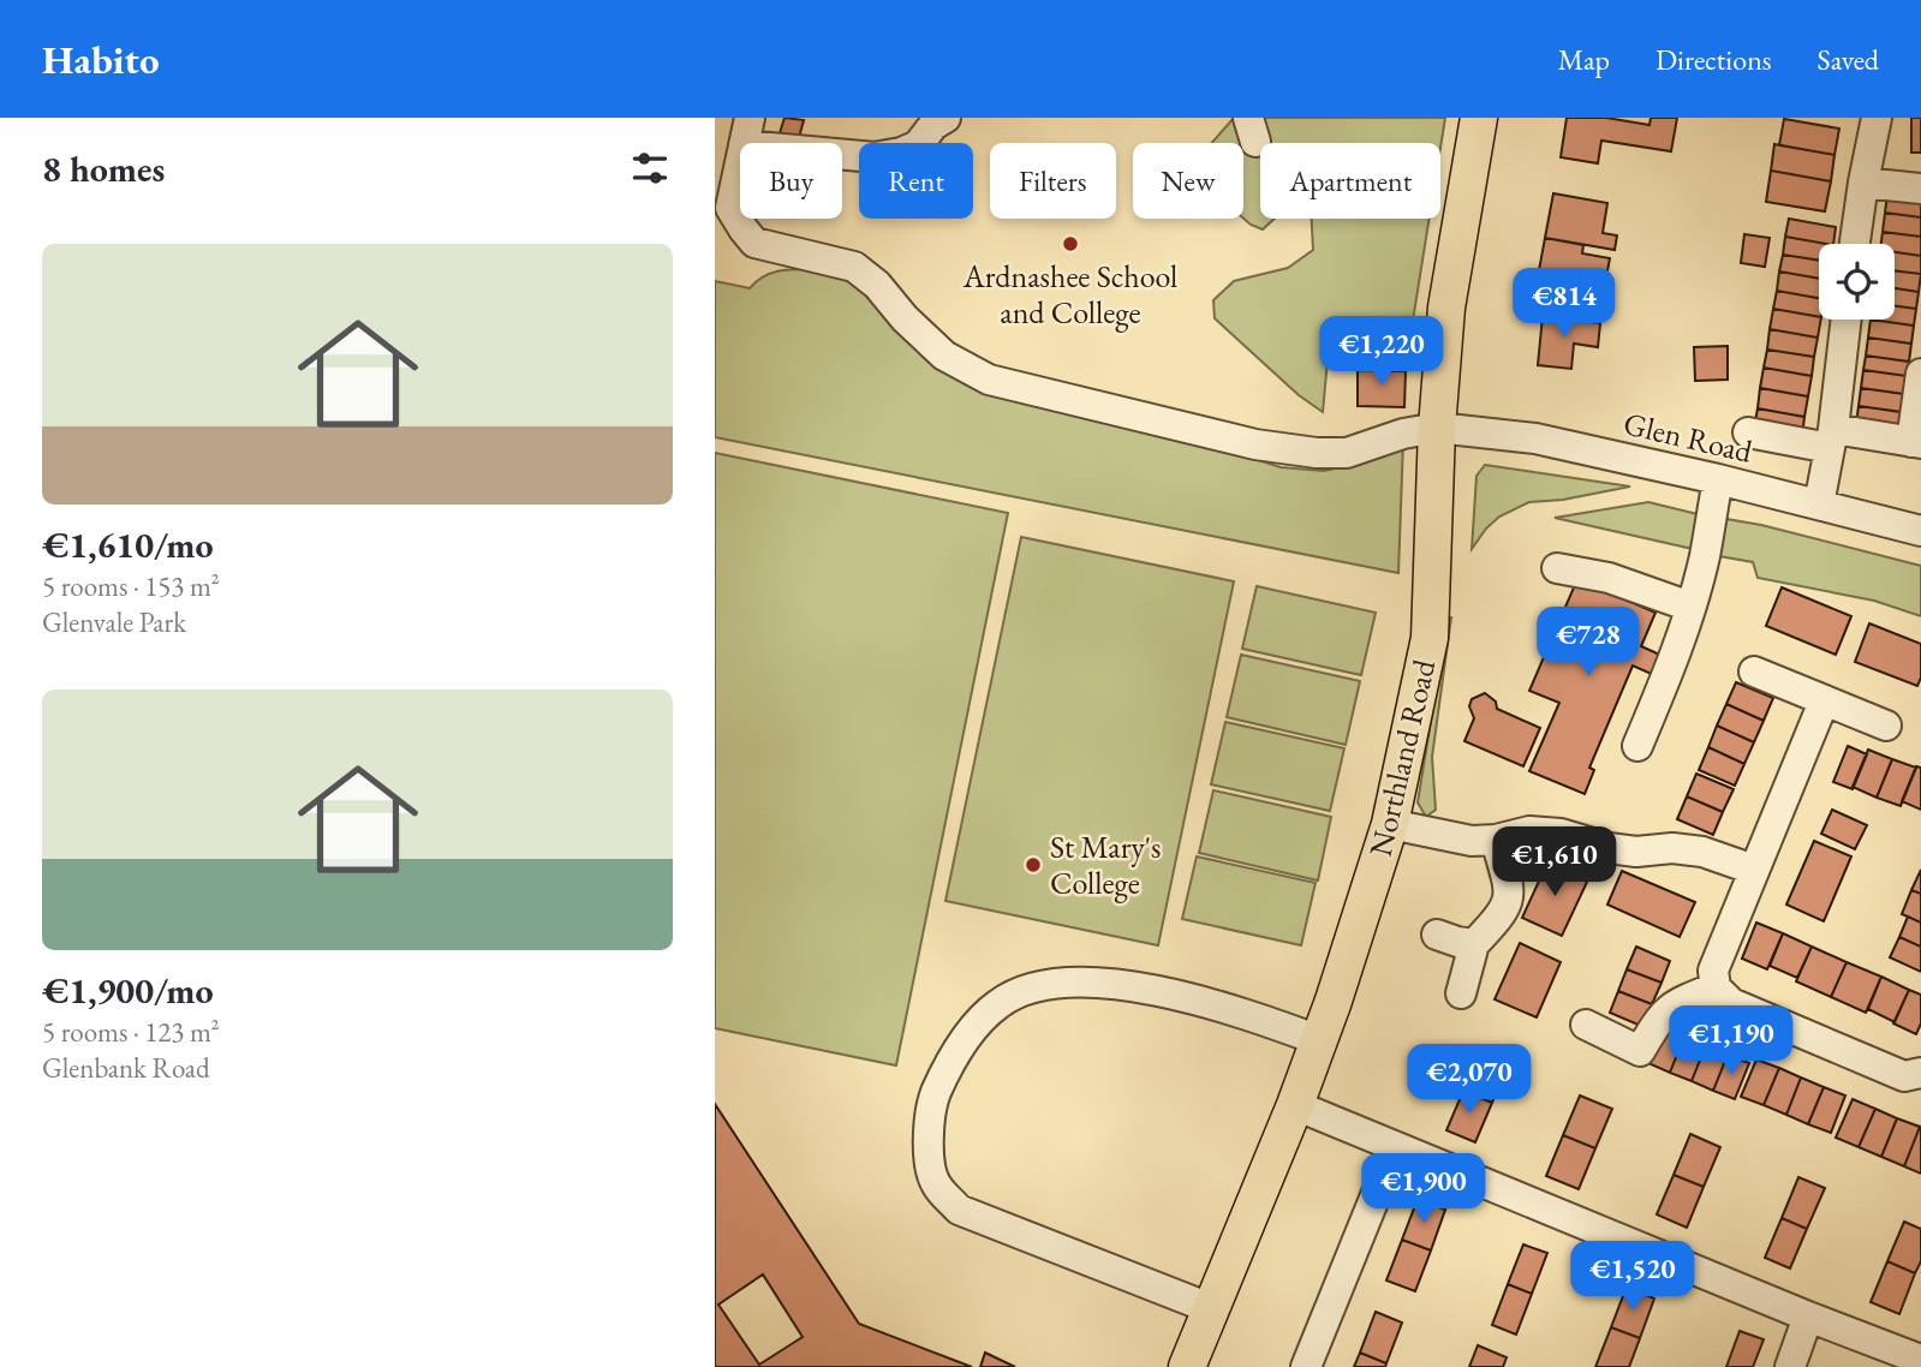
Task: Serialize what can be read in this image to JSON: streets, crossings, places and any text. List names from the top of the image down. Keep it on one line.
{"streets":{"main road":["Northland Road"],"street":["Glen Road"]},"crossings":[["Glen Road","Northland Road"]],"places":["Ardnashee School and College","St Mary's College"],"page":{"header":"Habito","nav":["Map","Directions","Saved"],"heading":"8 homes","chip":["Buy","Rent","Filters","New","Apartment"],"list":[{"name":"€1,610/mo","note":"5 rooms · 153 m² · Glenvale Park"},{"name":"€1,900/mo","note":"5 rooms · 123 m² · Glenbank Road"}],"price":["€814","€1,220","€728","€1,610","€1,190","€2,070","€1,900","€1,520"]}}
